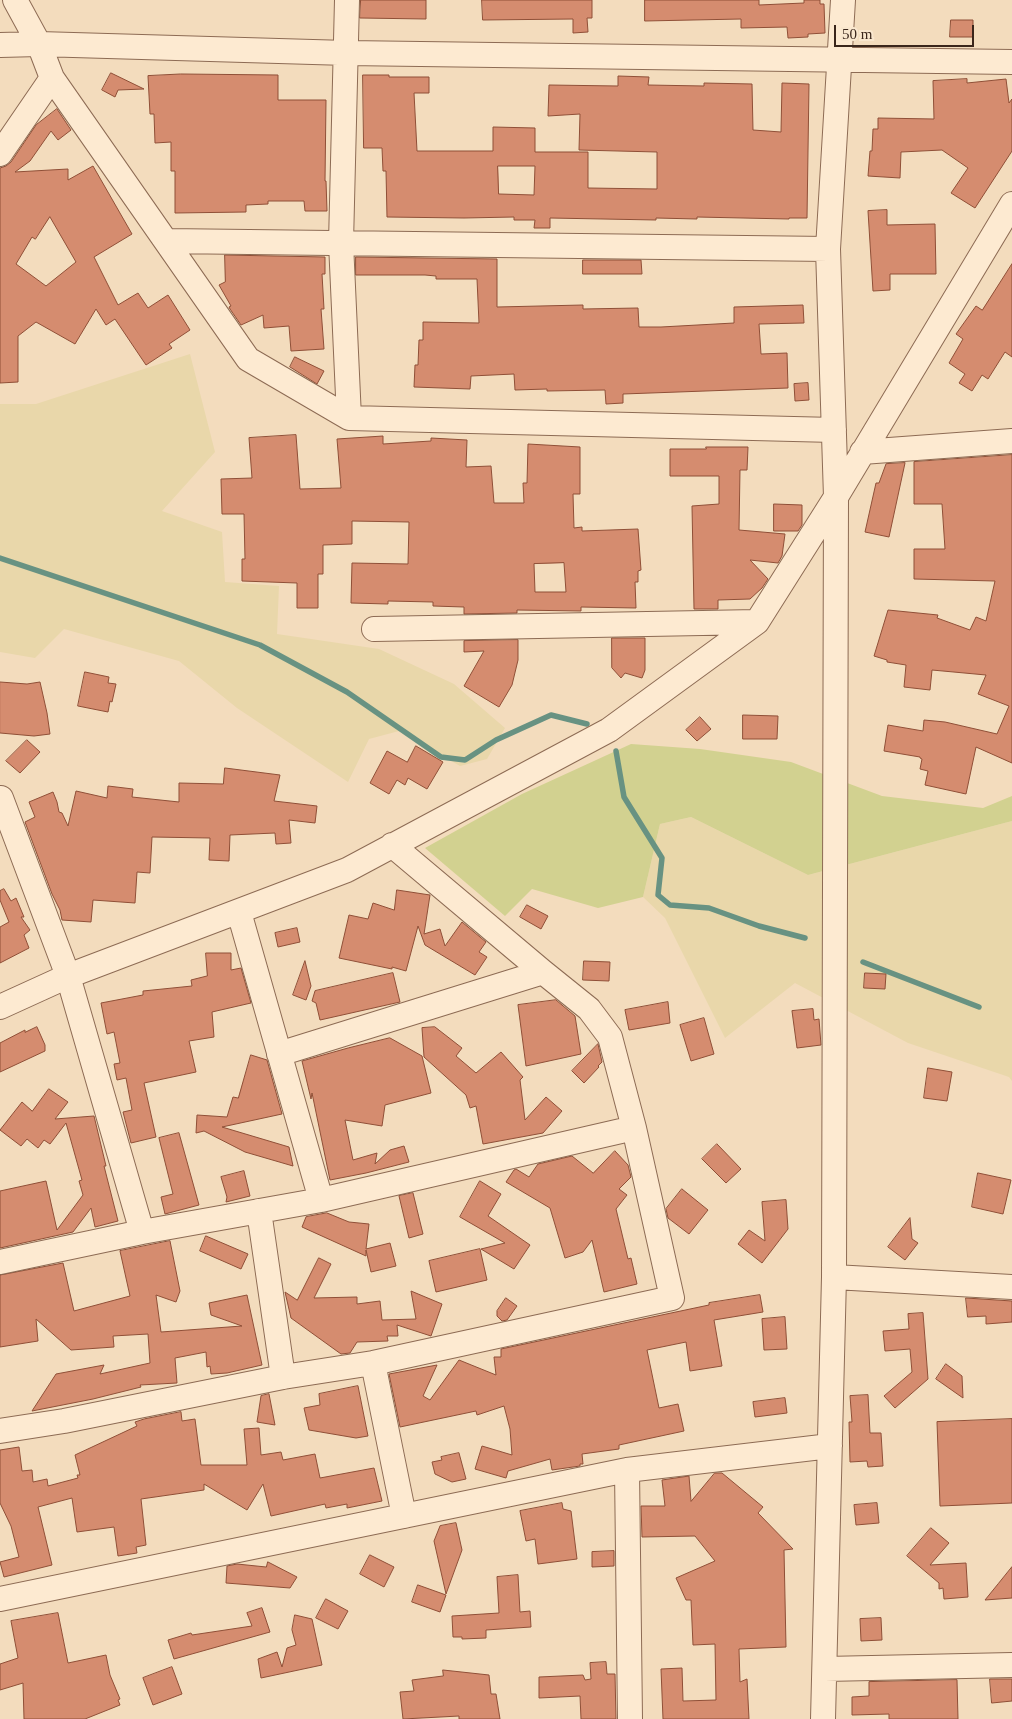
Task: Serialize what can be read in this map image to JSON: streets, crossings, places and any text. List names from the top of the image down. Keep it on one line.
{"scale_bar":"50 m"}
